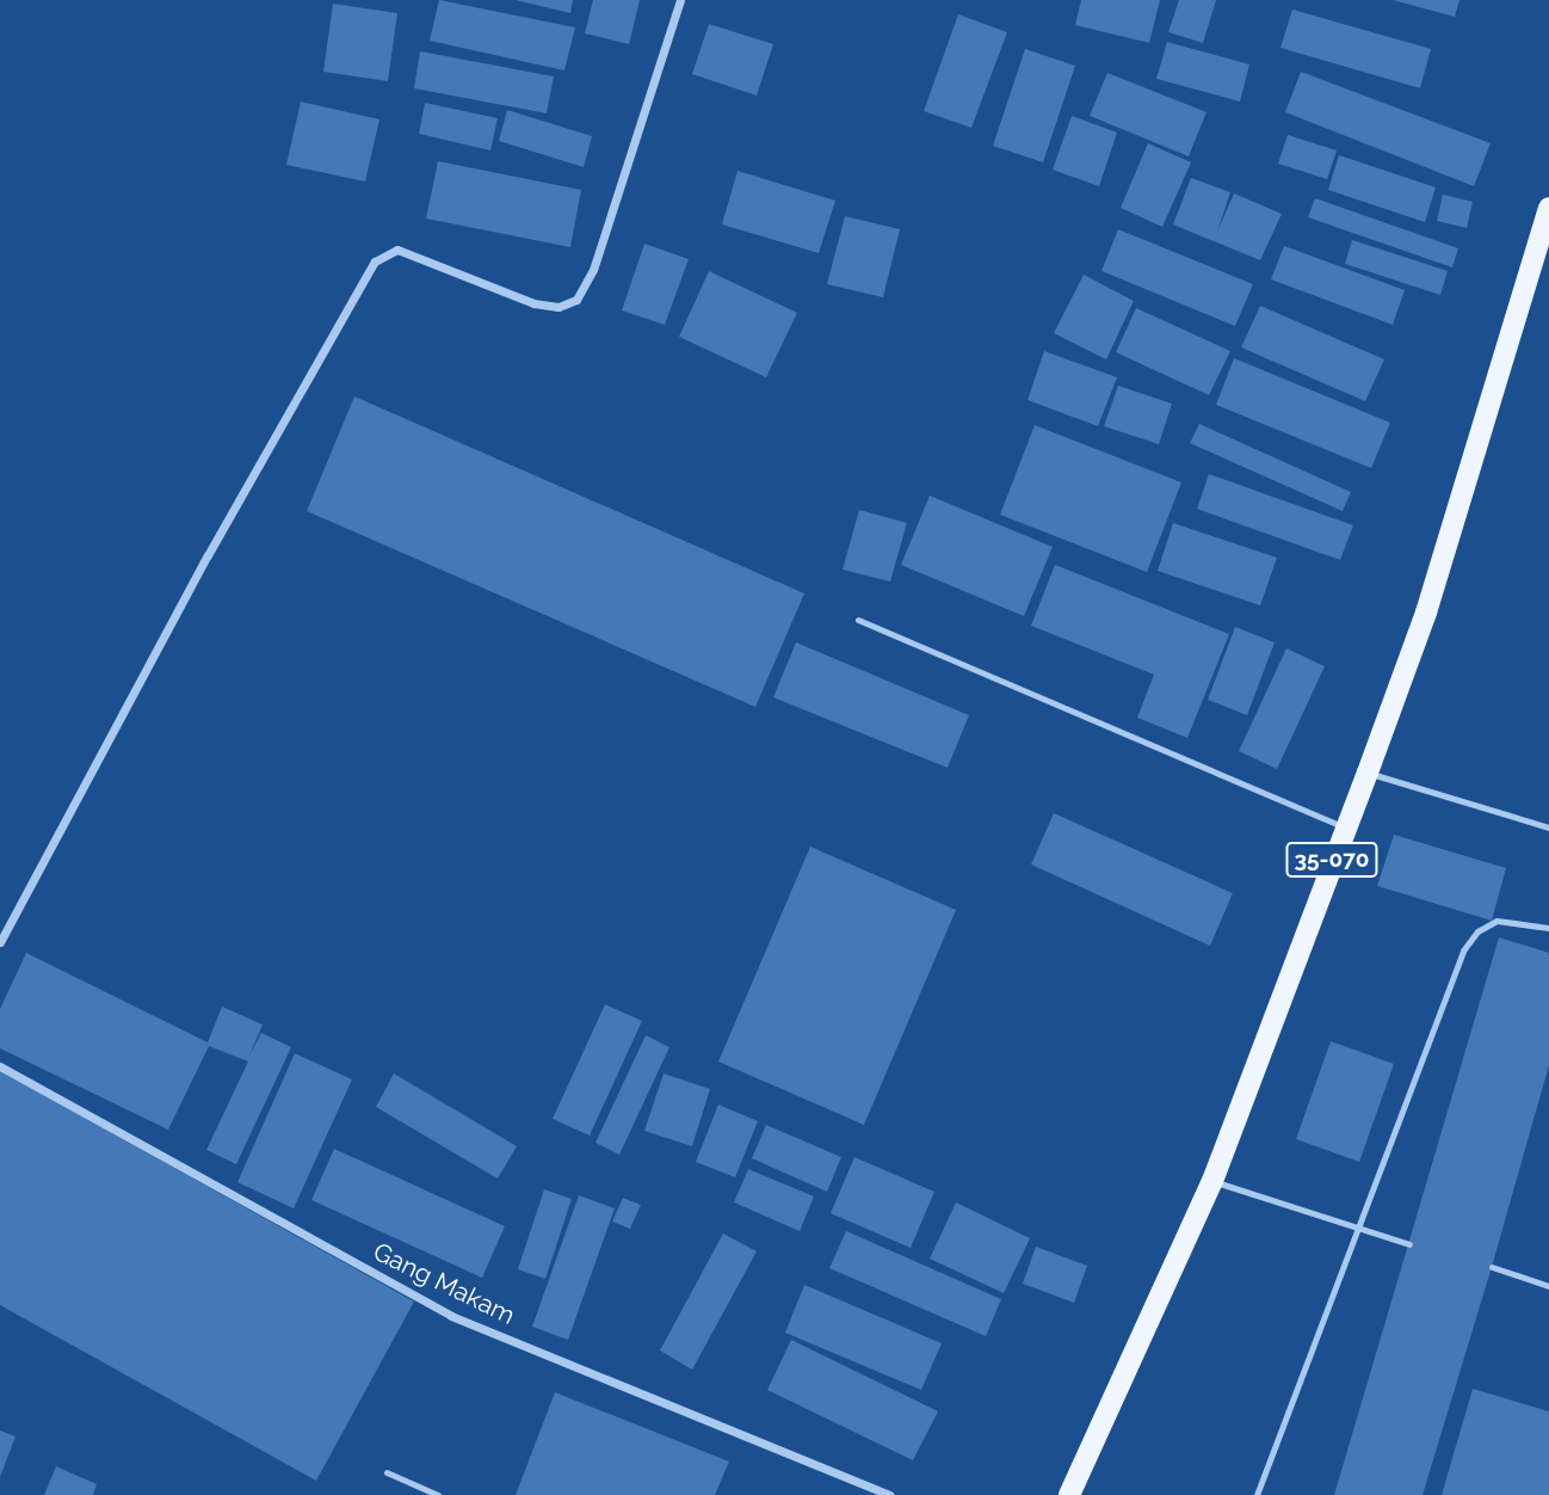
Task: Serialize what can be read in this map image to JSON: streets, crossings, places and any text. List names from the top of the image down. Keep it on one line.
{"streets":{"main road":["35-070"],"street":["Gang Makam"]}}
